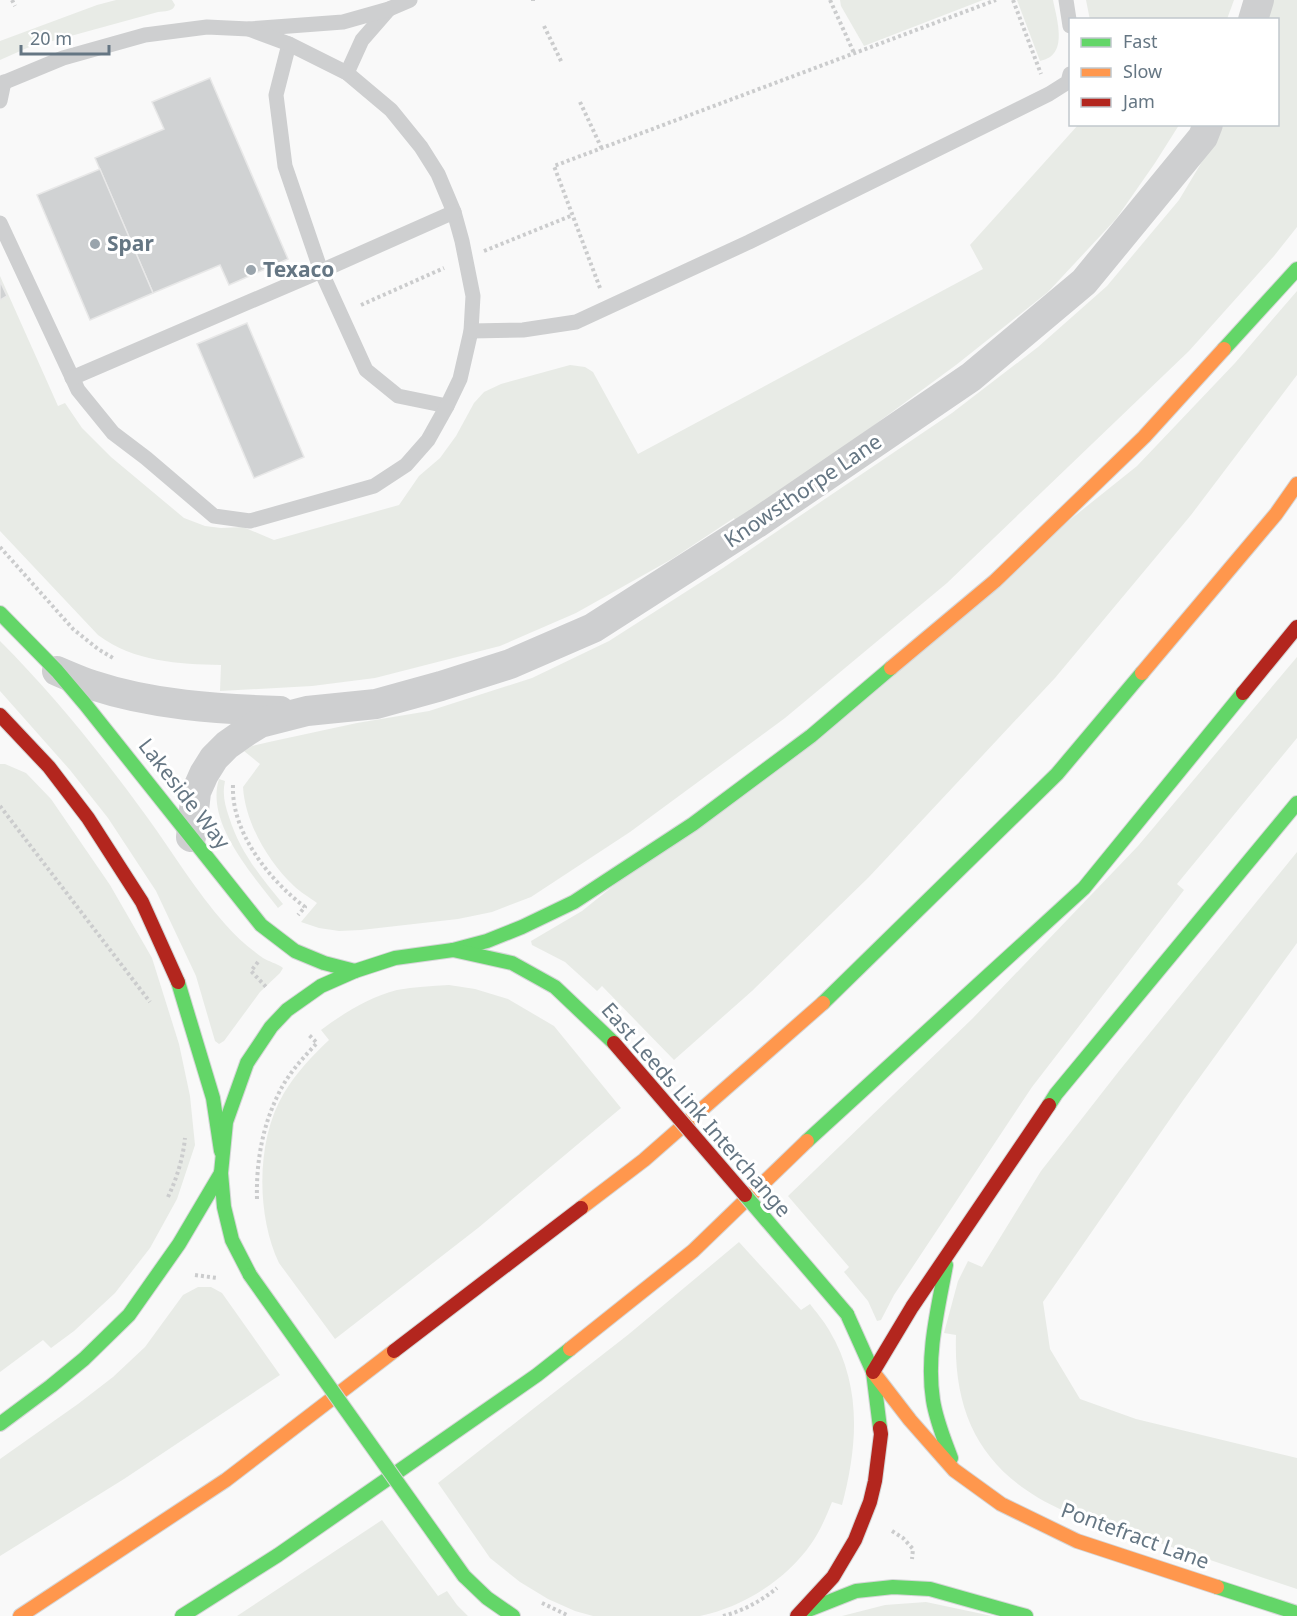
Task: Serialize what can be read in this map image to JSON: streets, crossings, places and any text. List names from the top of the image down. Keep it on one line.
{"streets":{"main road":["Lakeside Way","East Leeds Link Interchange","Pontefract Lane"],"street":["Knowsthorpe Lane"]},"crossings":[["Knowsthorpe Lane","Lakeside Way"],["Lakeside Way","East Leeds Link Interchange"],["East Leeds Link Interchange","Pontefract Lane"]],"places":["Spar","Texaco"],"legend":["Fast","Slow","Jam"],"scale_bar":"20 m"}
